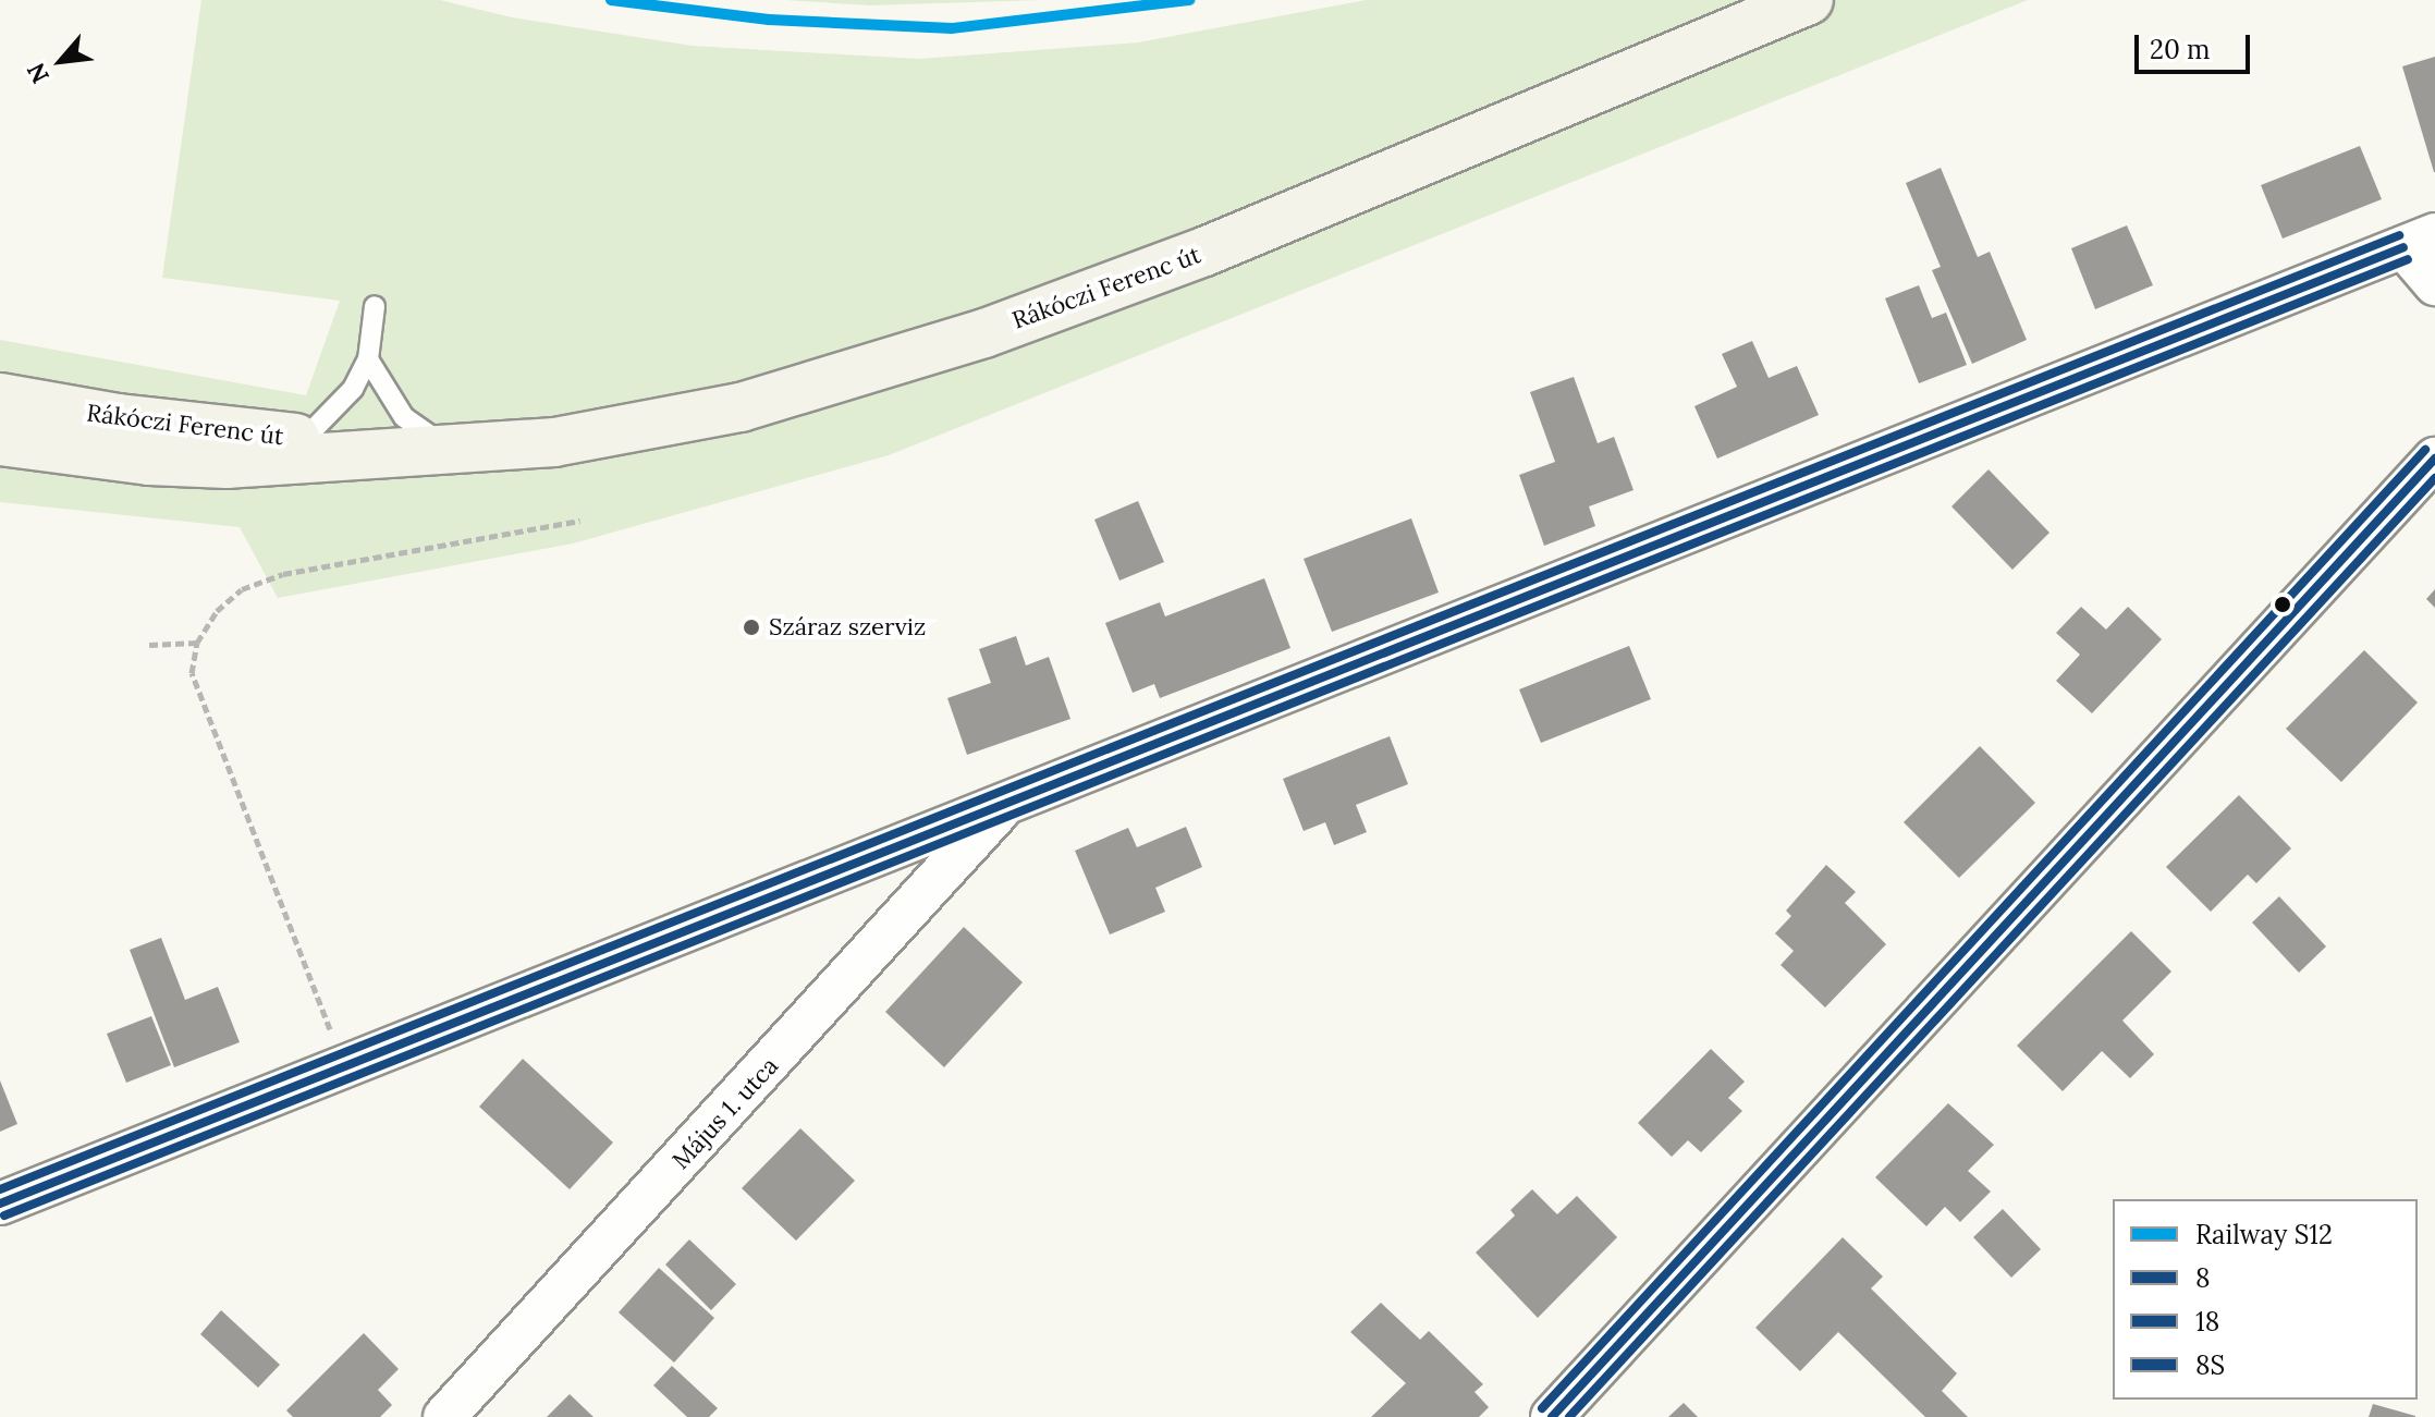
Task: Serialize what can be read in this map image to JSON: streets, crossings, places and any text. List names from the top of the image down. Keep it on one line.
{"streets":{"main road":["Rákóczi Ferenc út"],"street":["Május 1. utca"]},"places":["Száraz szerviz"],"lines":["rail line S12","transit line 8S","transit line 8","transit line 18"],"legend":["Railway S12","8","18","8S"],"scale_bar":"20 m","north":"bottom left"}
